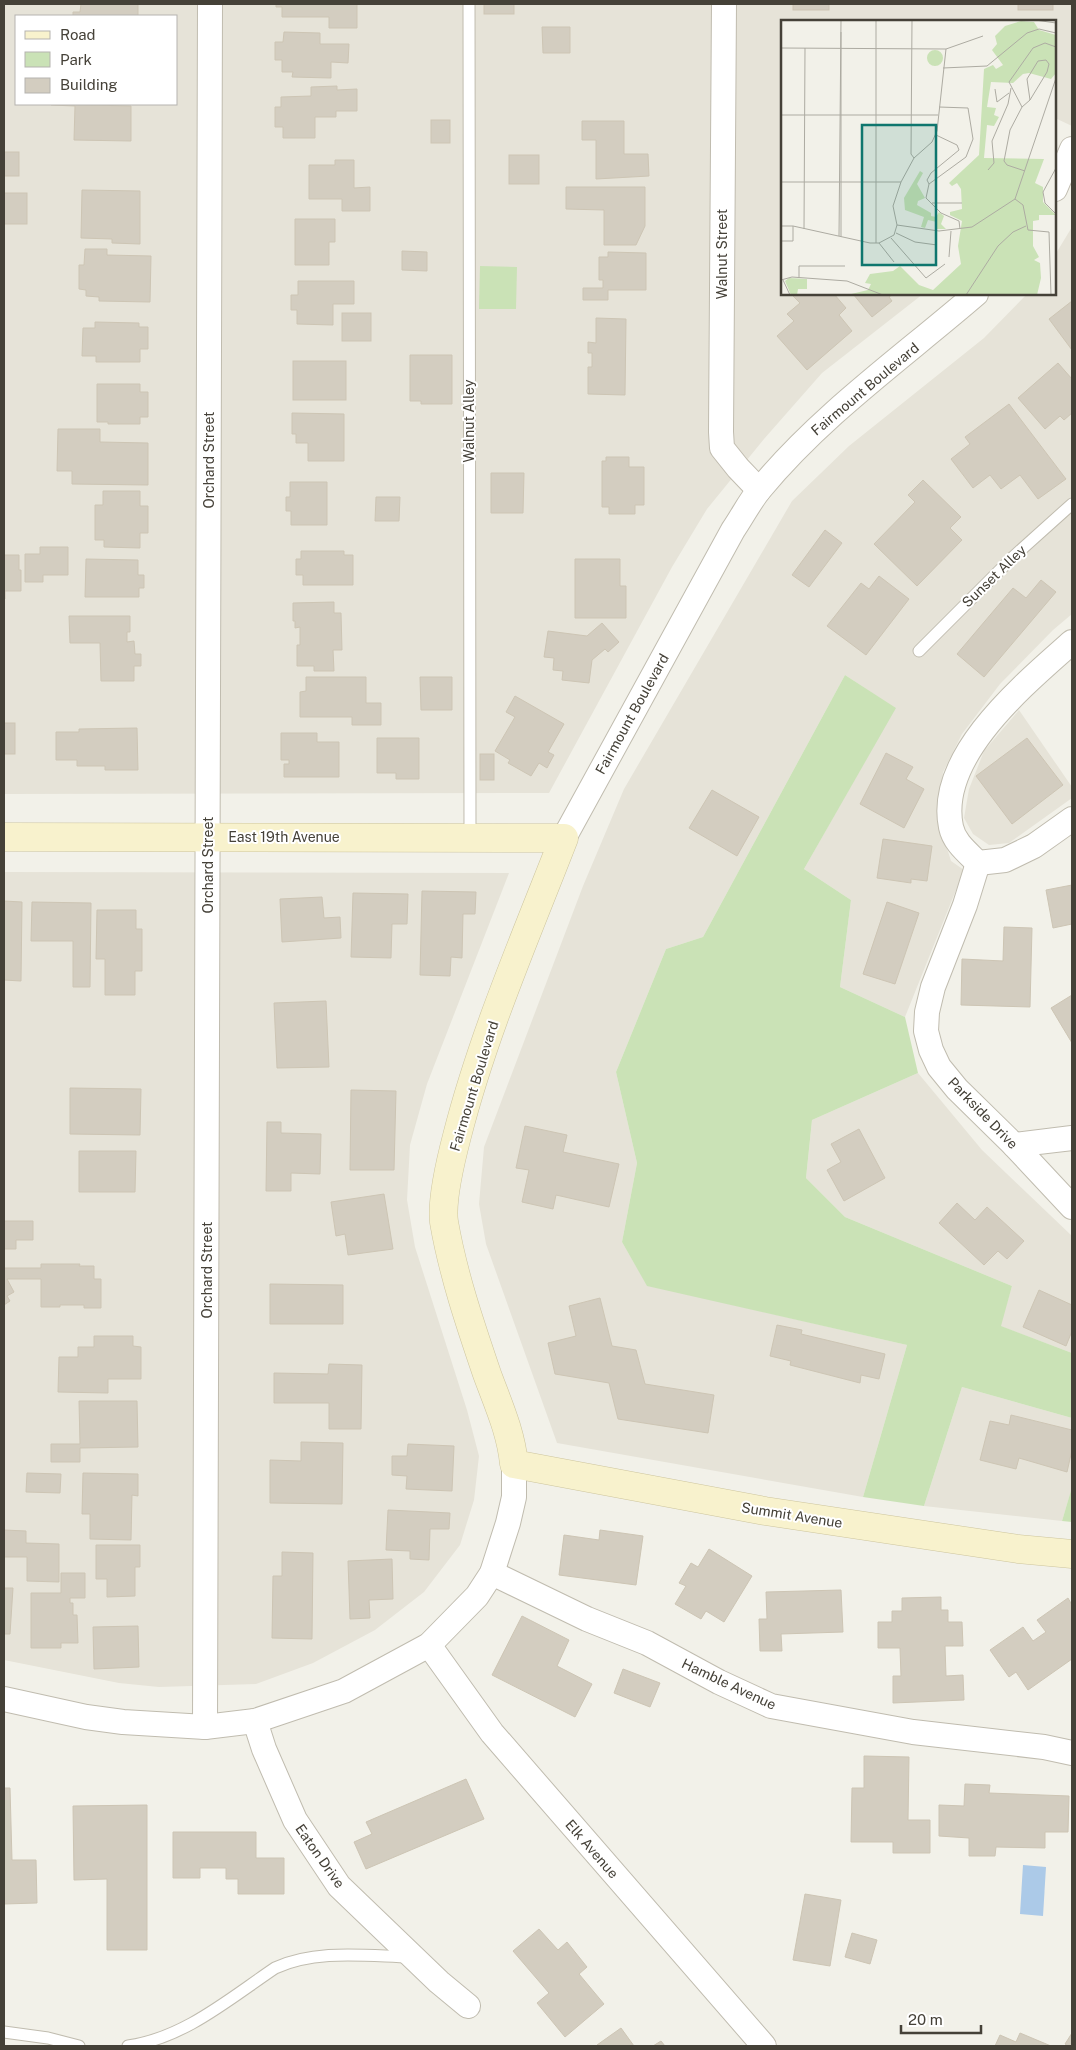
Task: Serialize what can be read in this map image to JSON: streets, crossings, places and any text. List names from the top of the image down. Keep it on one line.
{"streets":{"street":["Walnut Street","Fairmount Boulevard","Orchard Street","East 19th Avenue","Parkside Drive","Summit Avenue","Hamble Avenue","Elk Avenue","Eaton Drive"],"lane":["Walnut Alley","Sunset Alley"]},"crossings":[["Walnut Street","Fairmount Boulevard"],["Fairmount Boulevard","Orchard Street"],["Fairmount Boulevard","East 19th Avenue"],["Fairmount Boulevard","Summit Avenue"],["Fairmount Boulevard","Hamble Avenue"],["Fairmount Boulevard","Elk Avenue"],["Fairmount Boulevard","Eaton Drive"],["Walnut Alley","East 19th Avenue"],["Orchard Street","East 19th Avenue"]],"legend":["Road","Park","Building"],"scale_bar":"20 m"}
